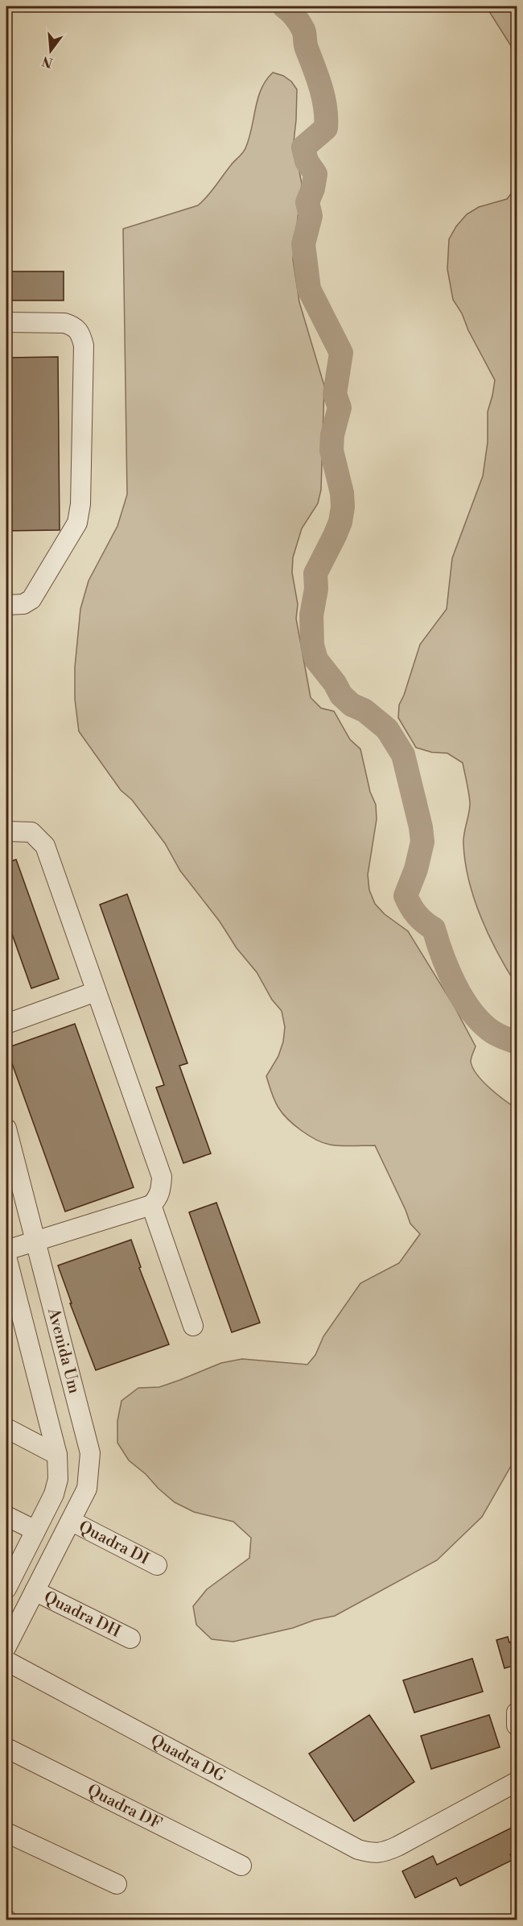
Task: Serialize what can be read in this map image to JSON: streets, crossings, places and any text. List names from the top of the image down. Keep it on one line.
{"streets":{"street":["Avenida Um","Quadra DI","Quadra DH","Quadra DG","Quadra DF"]},"crossings":[["Avenida Um","Quadra DI"],["Avenida Um","Quadra DH"]],"north":"bottom"}
